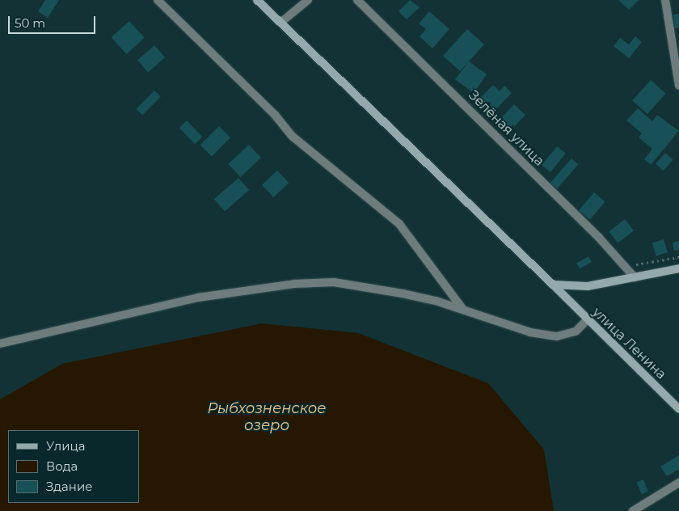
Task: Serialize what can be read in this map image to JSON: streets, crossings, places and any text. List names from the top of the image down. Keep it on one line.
{"streets":{"street":["Зелёная улица","улица Ленина"]},"water":["Рыбхозненское озеро"],"legend":["Улица","Вода","Здание"],"scale_bar":"50 m"}
